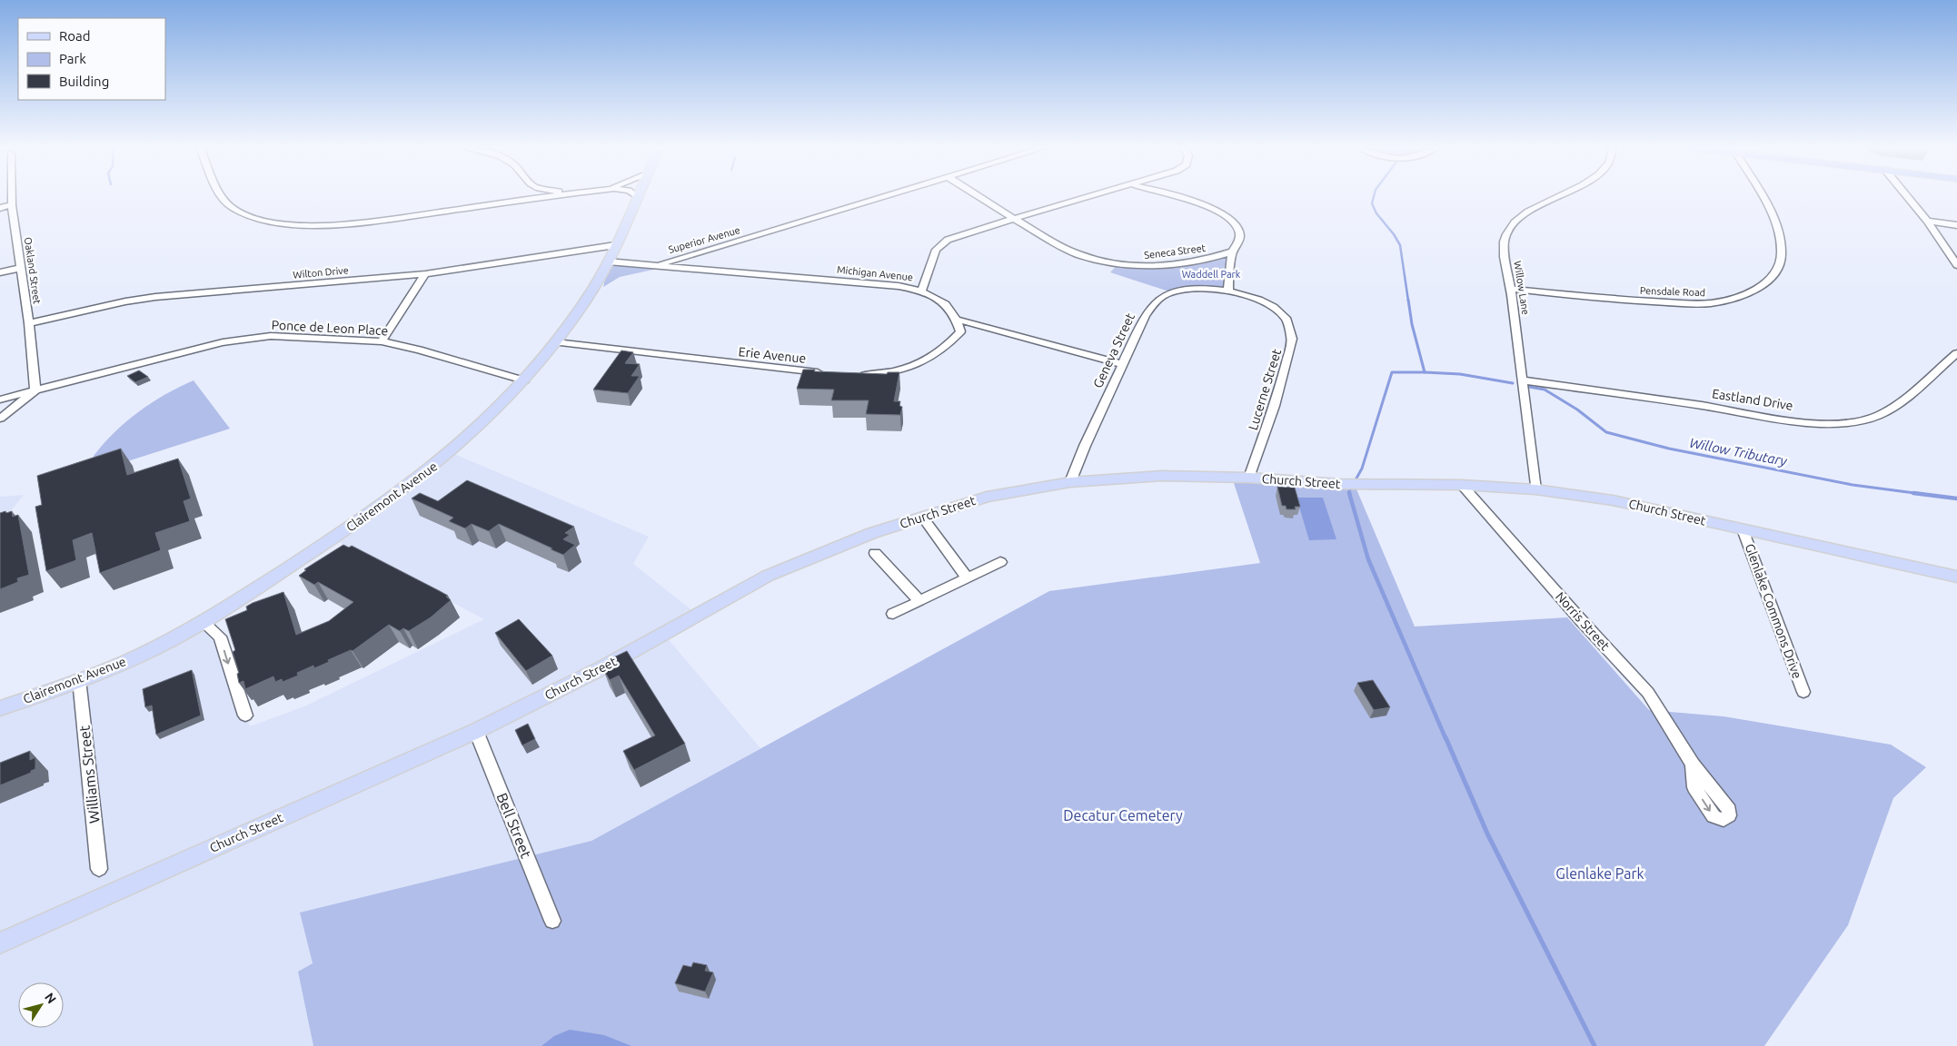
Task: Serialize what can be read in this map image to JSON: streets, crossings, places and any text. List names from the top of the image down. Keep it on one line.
{"streets":{"main road":["Church Street","Clairemont Avenue"],"street":["Superior Avenue","Seneca Street","Oakland Street","Wilton Drive","Michigan Avenue","Willow Lane","Pensdale Road","Ponce de Leon Place","Geneva Street","Erie Avenue","Lucerne Street","Eastland Drive","Glenlake Commons Drive","Norris Street","Williams Street","Bell Street"]},"crossings":[["Superior Avenue","Michigan Avenue"],["Oakland Street","Wilton Drive"],["Oakland Street","Ponce de Leon Place"],["Wilton Drive","Clairemont Avenue"],["Michigan Avenue","Clairemont Avenue"],["Willow Lane","Pensdale Road"],["Willow Lane","Eastland Drive"],["Willow Lane","Church Street"],["Ponce de Leon Place","Clairemont Avenue"],["Geneva Street","Lucerne Street"],["Geneva Street","Church Street"],["Erie Avenue","Clairemont Avenue"],["Lucerne Street","Church Street"],["Church Street","Glenlake Commons Drive"],["Church Street","Norris Street"],["Church Street","Bell Street"],["Clairemont Avenue","Williams Street"]],"water":["Willow Tributary"],"parks":["Waddell Park","Decatur Cemetery","Glenlake Park"],"legend":["Road","Park","Building"],"north":"top right"}
